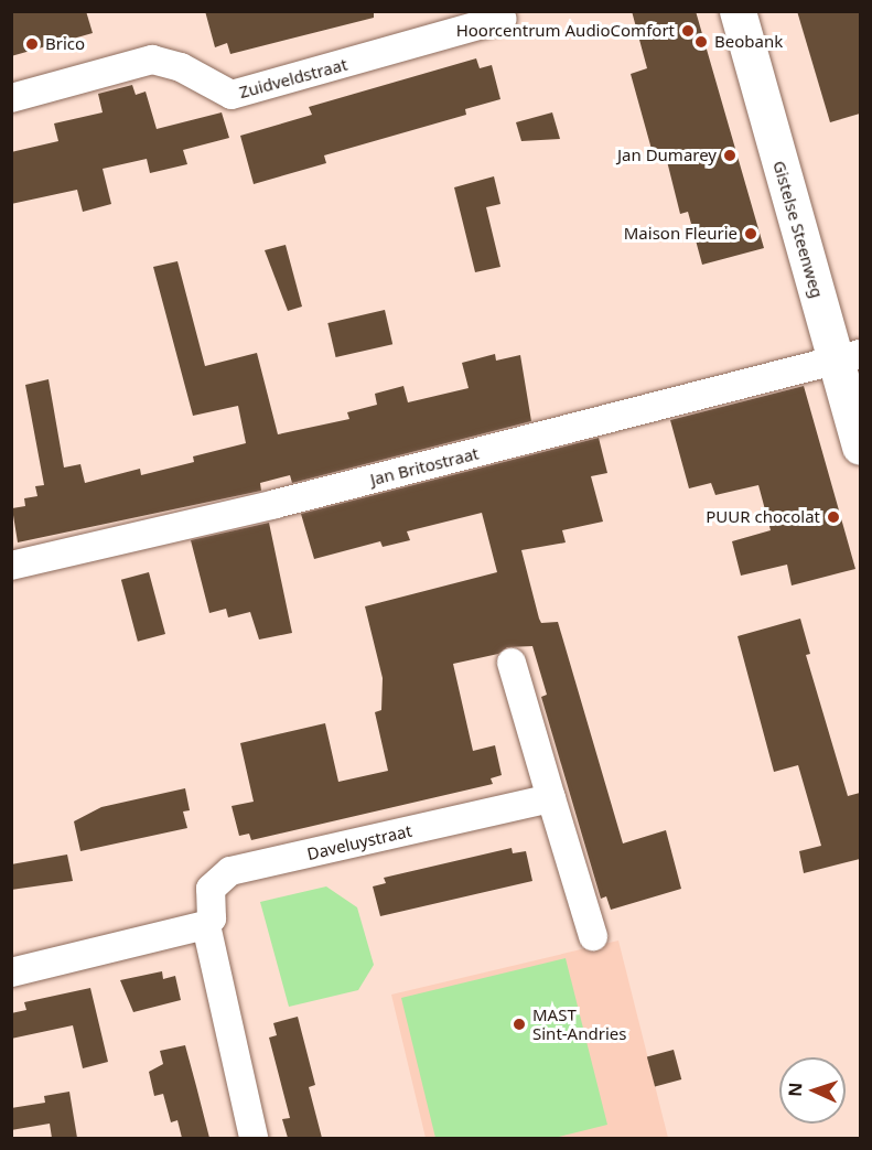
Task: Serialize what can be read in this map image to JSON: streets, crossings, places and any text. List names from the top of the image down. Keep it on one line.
{"streets":{"main road":["Gistelse Steenweg"],"street":["Zuidveldstraat","Jan Britostraat","Daveluystraat"]},"crossings":[["Gistelse Steenweg","Jan Britostraat"]],"places":["Hoorcentrum AudioComfort","Beobank","Brico","Jan Dumarey","Maison Fleurie","PUUR chocolat","MAST Sint-Andries"],"north":"left"}
